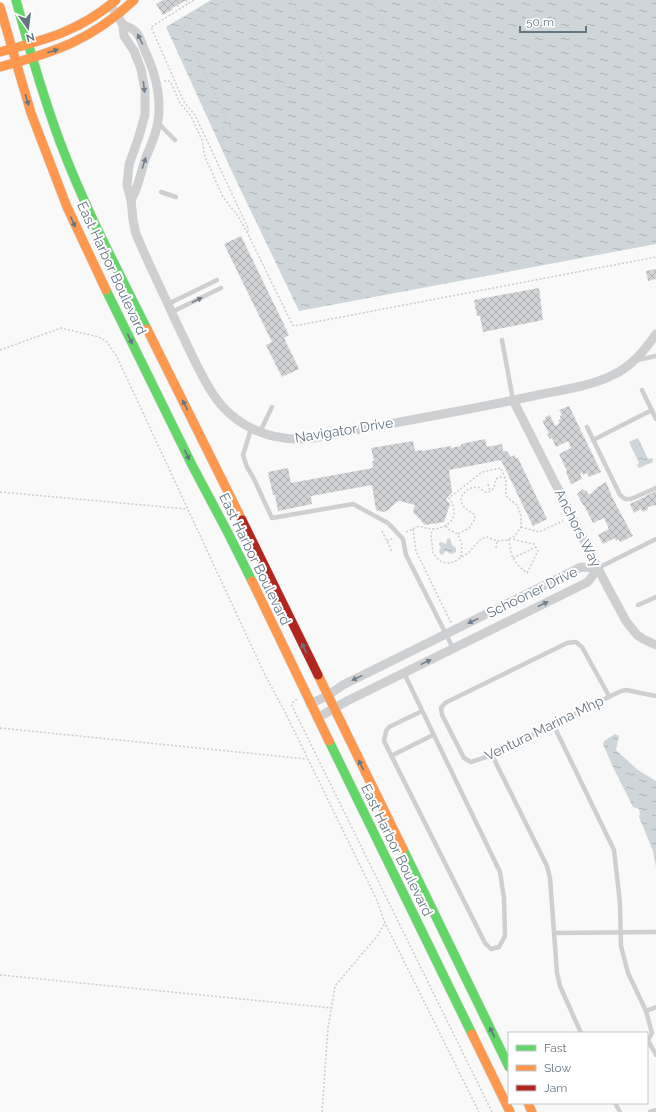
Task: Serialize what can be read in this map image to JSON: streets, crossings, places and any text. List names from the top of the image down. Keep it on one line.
{"streets":{"main road":["East Harbor Boulevard"],"street":["Navigator Drive","Anchors Way","Schooner Drive"],"lane":["Ventura Marina Mhp"]},"crossings":[["East Harbor Boulevard","Schooner Drive"],["Navigator Drive","Anchors Way"],["Anchors Way","Schooner Drive"]],"legend":["Fast","Slow","Jam"],"scale_bar":"50 m","north":"bottom"}
